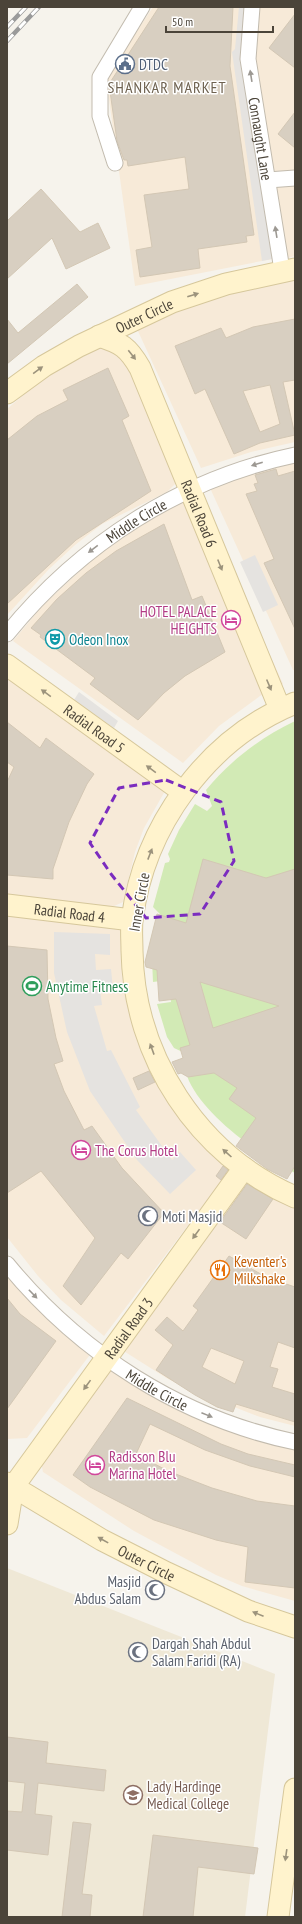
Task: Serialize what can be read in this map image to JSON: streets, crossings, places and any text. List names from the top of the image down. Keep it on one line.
{"streets":{"street":["Connaught Lane","Outer Circle","Radial Road 6","Middle Circle","Radial Road 5","Inner Circle","Radial Road 4","Radial Road 3"]},"crossings":[["Connaught Lane","Outer Circle"],["Outer Circle","Radial Road 6"],["Outer Circle","Radial Road 3"],["Radial Road 6","Middle Circle"],["Radial Road 6","Inner Circle"],["Middle Circle","Radial Road 3"],["Radial Road 5","Inner Circle"],["Inner Circle","Radial Road 4"],["Inner Circle","Radial Road 3"]],"one_way":["Connaught Lane","Radial Road 6","Radial Road 5","Inner Circle","Radial Road 3"],"districts":["SHANKAR MARKET"],"places":{"public building":["DTDC"],"hotel":["HOTEL PALACE HEIGHTS","The Corus Hotel","Radisson Blu Marina Hotel"],"theatre":["Odeon Inox"],"sports":["Anytime Fitness"],"mosque":["Moti Masjid","Masjid Abdus Salam","Dargah Shah Abdul Salam Faridi (RA)"],"restaurant":["Keventer's Milkshake"],"school or university":["Lady Hardinge Medical College"]},"scale_bar":"50 m"}
